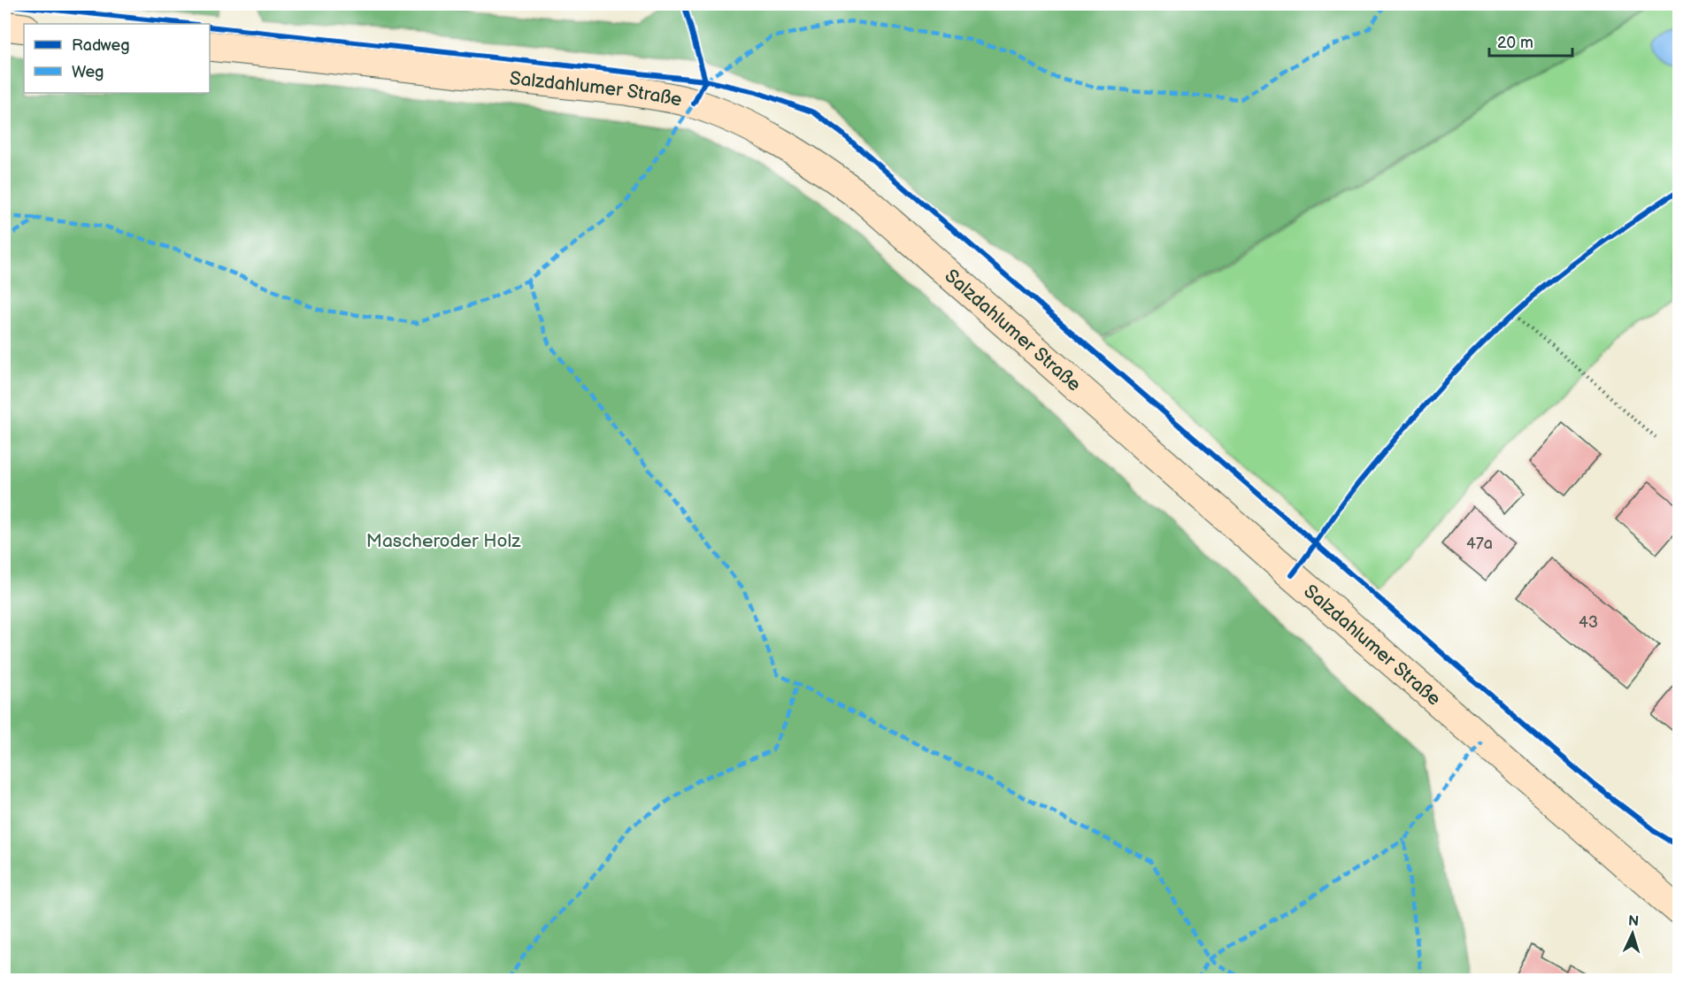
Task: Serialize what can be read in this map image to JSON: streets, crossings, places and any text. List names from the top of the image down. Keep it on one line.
{"streets":{"main road":["Salzdahlumer Straße"]},"parks":["Mascheroder Holz"],"house_numbers":["47a","43"],"legend":["Radweg","Weg"],"scale_bar":"20 m","north":"top"}
